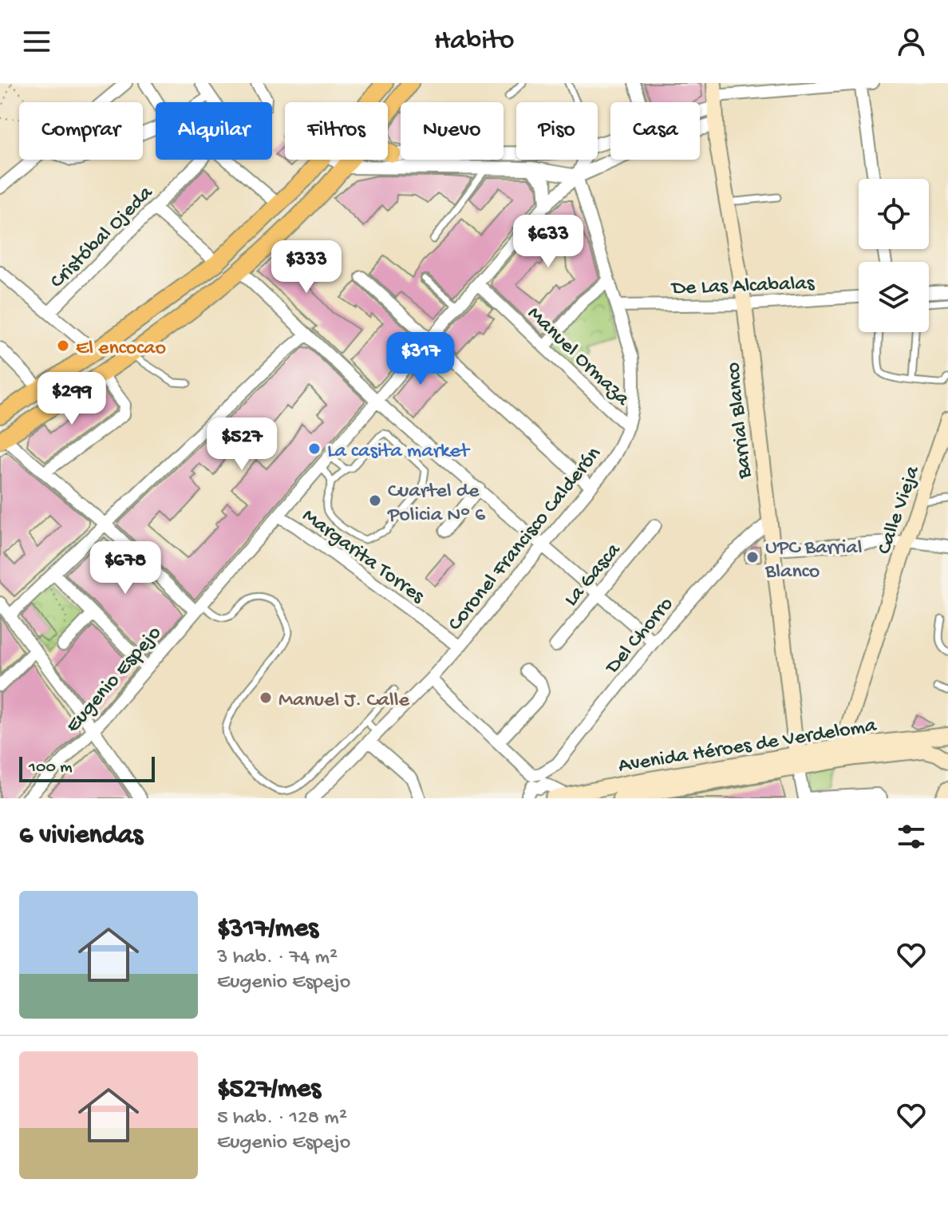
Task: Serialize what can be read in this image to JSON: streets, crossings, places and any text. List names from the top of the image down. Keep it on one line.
{"streets":{"main road":["Barrial Blanco","Calle Vieja","Avenida Héroes de Verdeloma"],"street":["Cristóbal Ojeda","De Las Alcabalas","Manuel Ormaza","Coronel Francisco Calderón","Margarita Torres","La Gasca","Del Chorro","Eugenio Espejo"]},"crossings":[["De Las Alcabalas","Barrial Blanco"],["De Las Alcabalas","Coronel Francisco Calderón"],["Manuel Ormaza","Coronel Francisco Calderón"],["Manuel Ormaza","Eugenio Espejo"],["Barrial Blanco","Del Chorro"],["Barrial Blanco","Avenida Héroes de Verdeloma"],["Calle Vieja","Avenida Héroes de Verdeloma"],["Coronel Francisco Calderón","Margarita Torres"],["Coronel Francisco Calderón","Eugenio Espejo"],["Margarita Torres","Eugenio Espejo"]],"places":["El encocao","La casita market","Cuartel de Policia N° 6","UPC Barrial Blanco","Manuel J. Calle"],"scale_bar":"100 m","page":{"header":"Habito","chip":["Comprar","Alquilar","Filtros","Nuevo","Piso","Casa"],"price":["$633","$333","$317","$299","$527","$678"],"scale":"100 m","heading":"6 viviendas","list":[{"name":"$317/mes","note":"3 hab. · 74 m² · Eugenio Espejo"},{"name":"$527/mes","note":"5 hab. · 128 m² · Eugenio Espejo"}]}}
